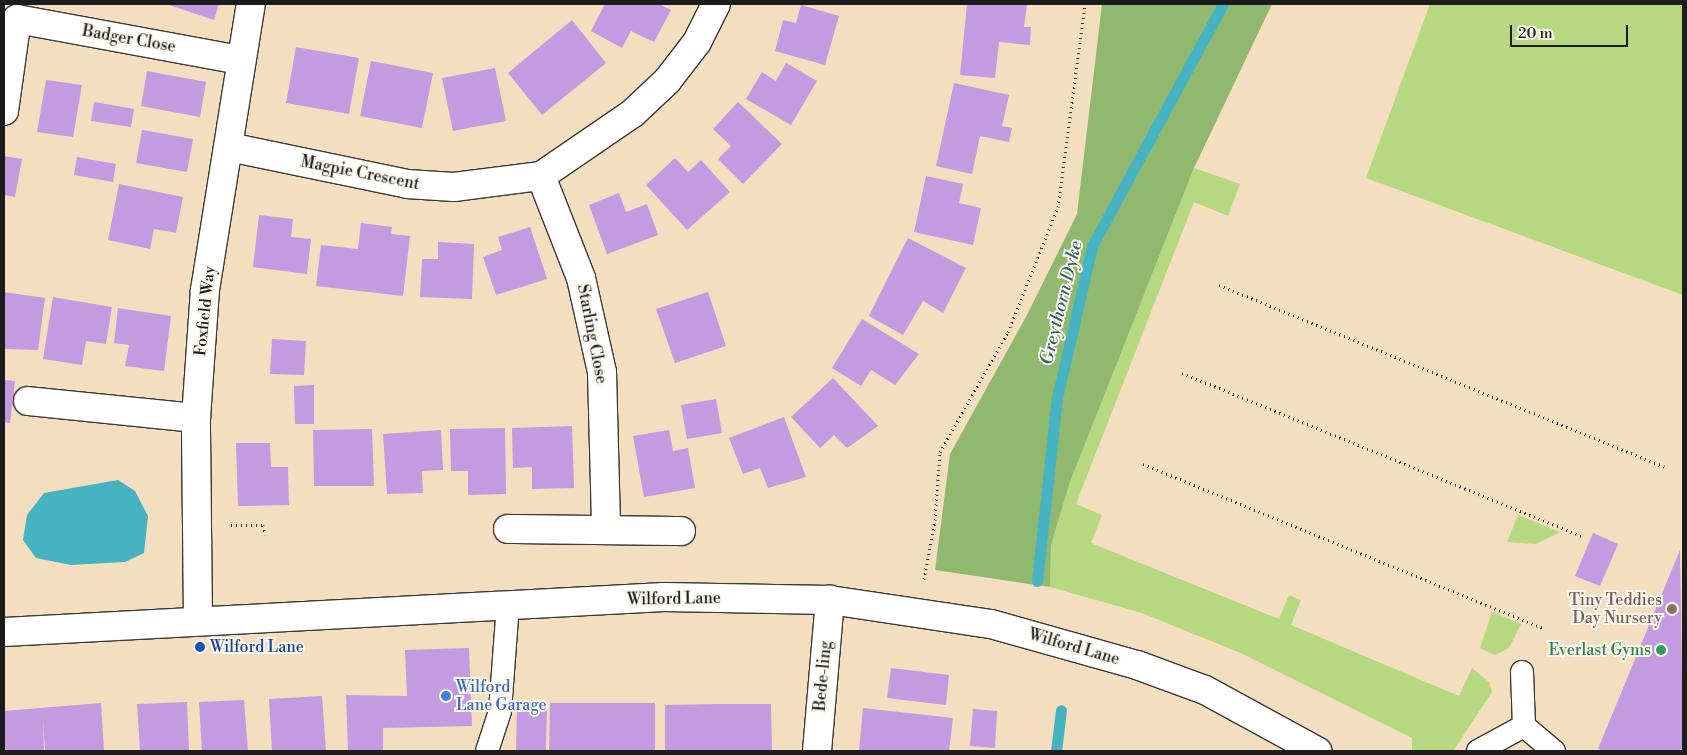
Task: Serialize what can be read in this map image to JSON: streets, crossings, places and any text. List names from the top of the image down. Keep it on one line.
{"streets":{"street":["Badger Close","Magpie Crescent","Foxfield Way","Starling Close","Wilford Lane","Bede-ling"]},"crossings":[["Badger Close","Foxfield Way"],["Magpie Crescent","Foxfield Way"],["Magpie Crescent","Starling Close"],["Foxfield Way","Wilford Lane"],["Wilford Lane","Bede-ling"]],"water":["Greythorn Dyke"],"places":["Tiny Teddies Day Nursery","Wilford Lane","Everlast Gyms","Wilford Lane Garage"],"scale_bar":"20 m"}
